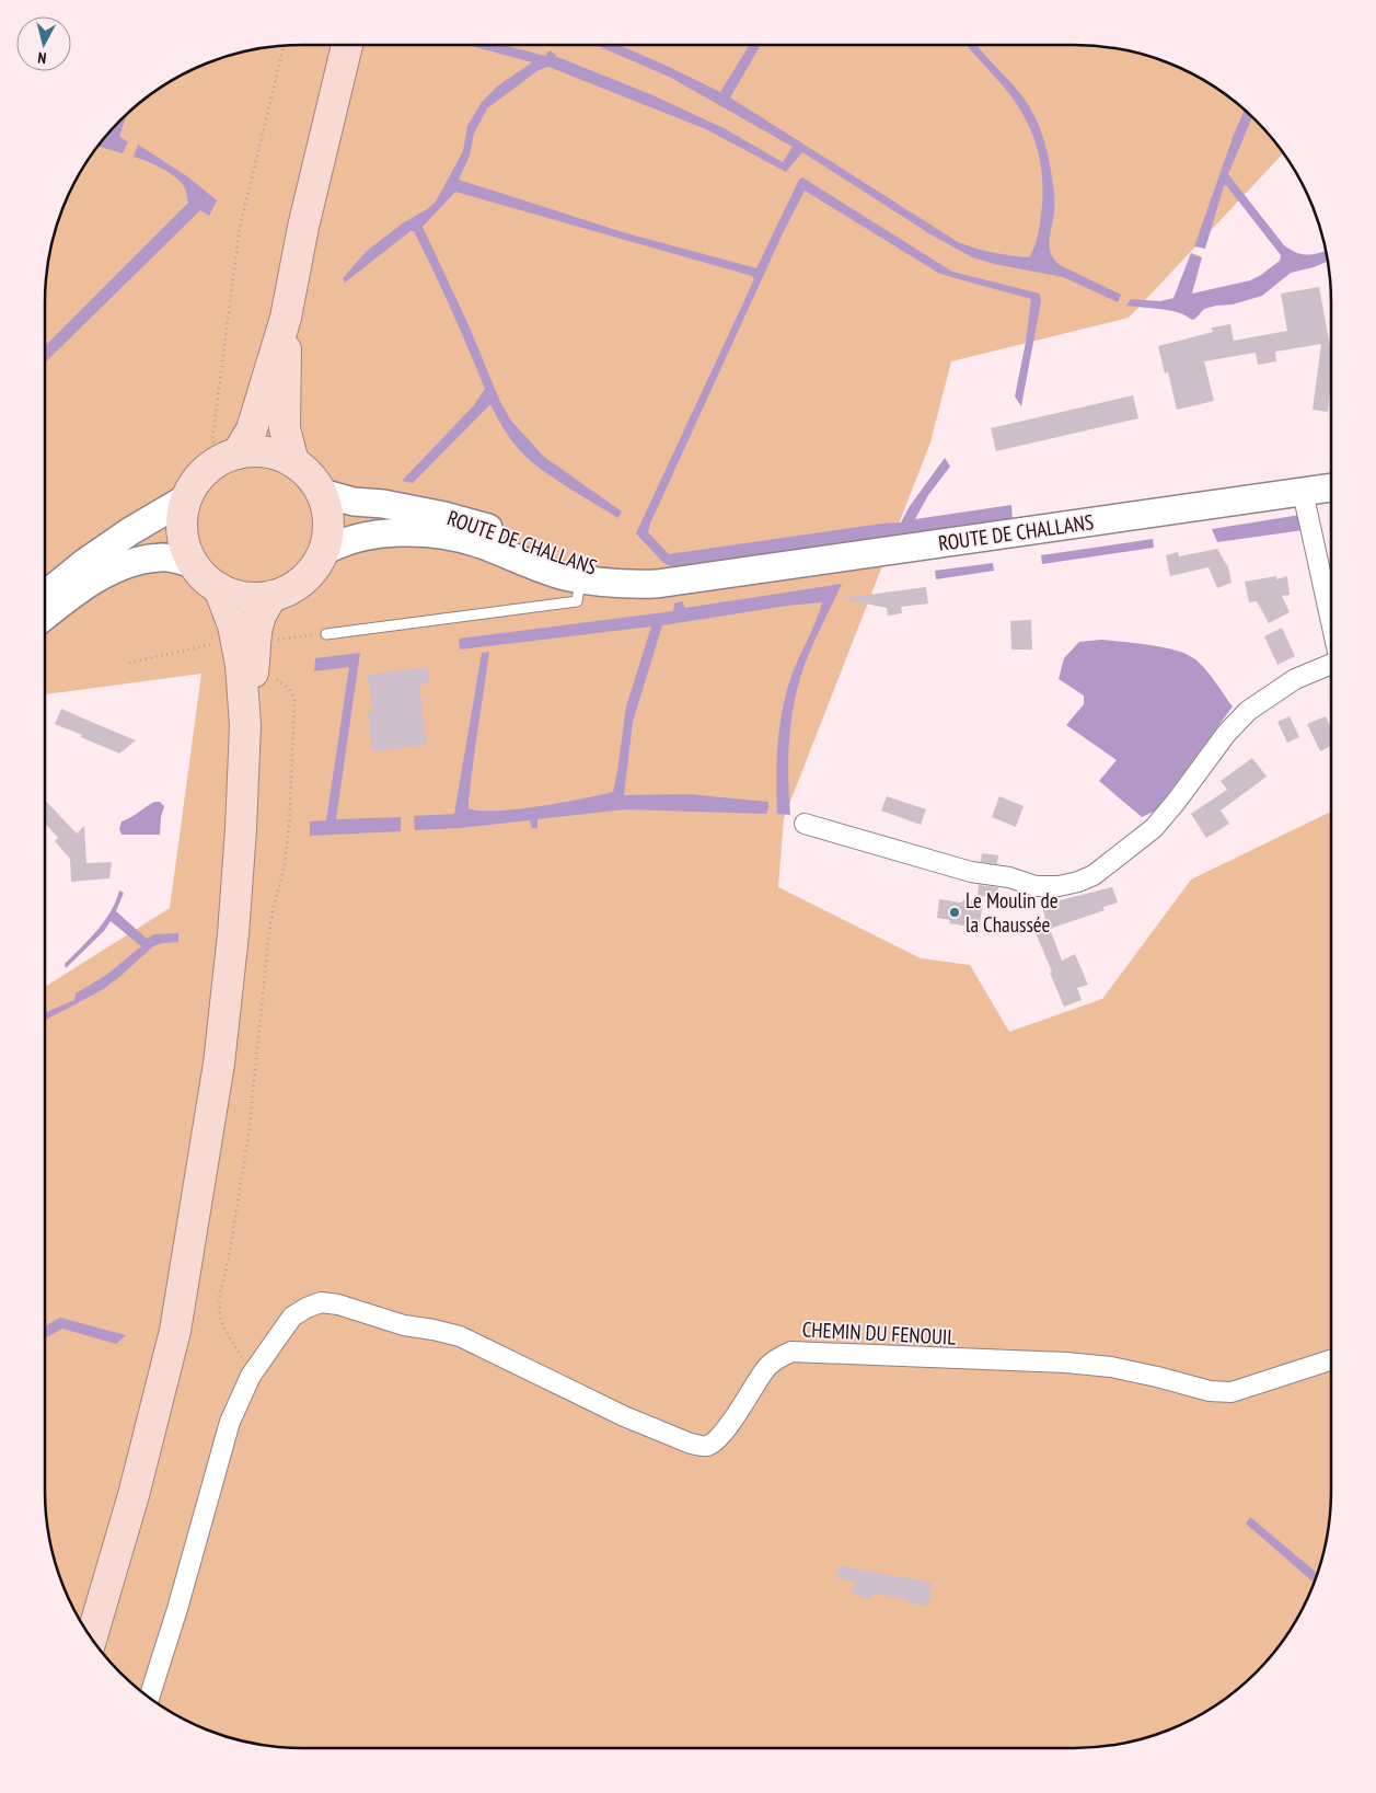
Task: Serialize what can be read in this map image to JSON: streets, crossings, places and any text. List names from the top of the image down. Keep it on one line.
{"streets":{"main road":["ROUTE DE CHALLANS"],"street":["CHEMIN DU FENOUIL"]},"places":["Le Moulin de la Chaussée"],"north":"bottom"}
